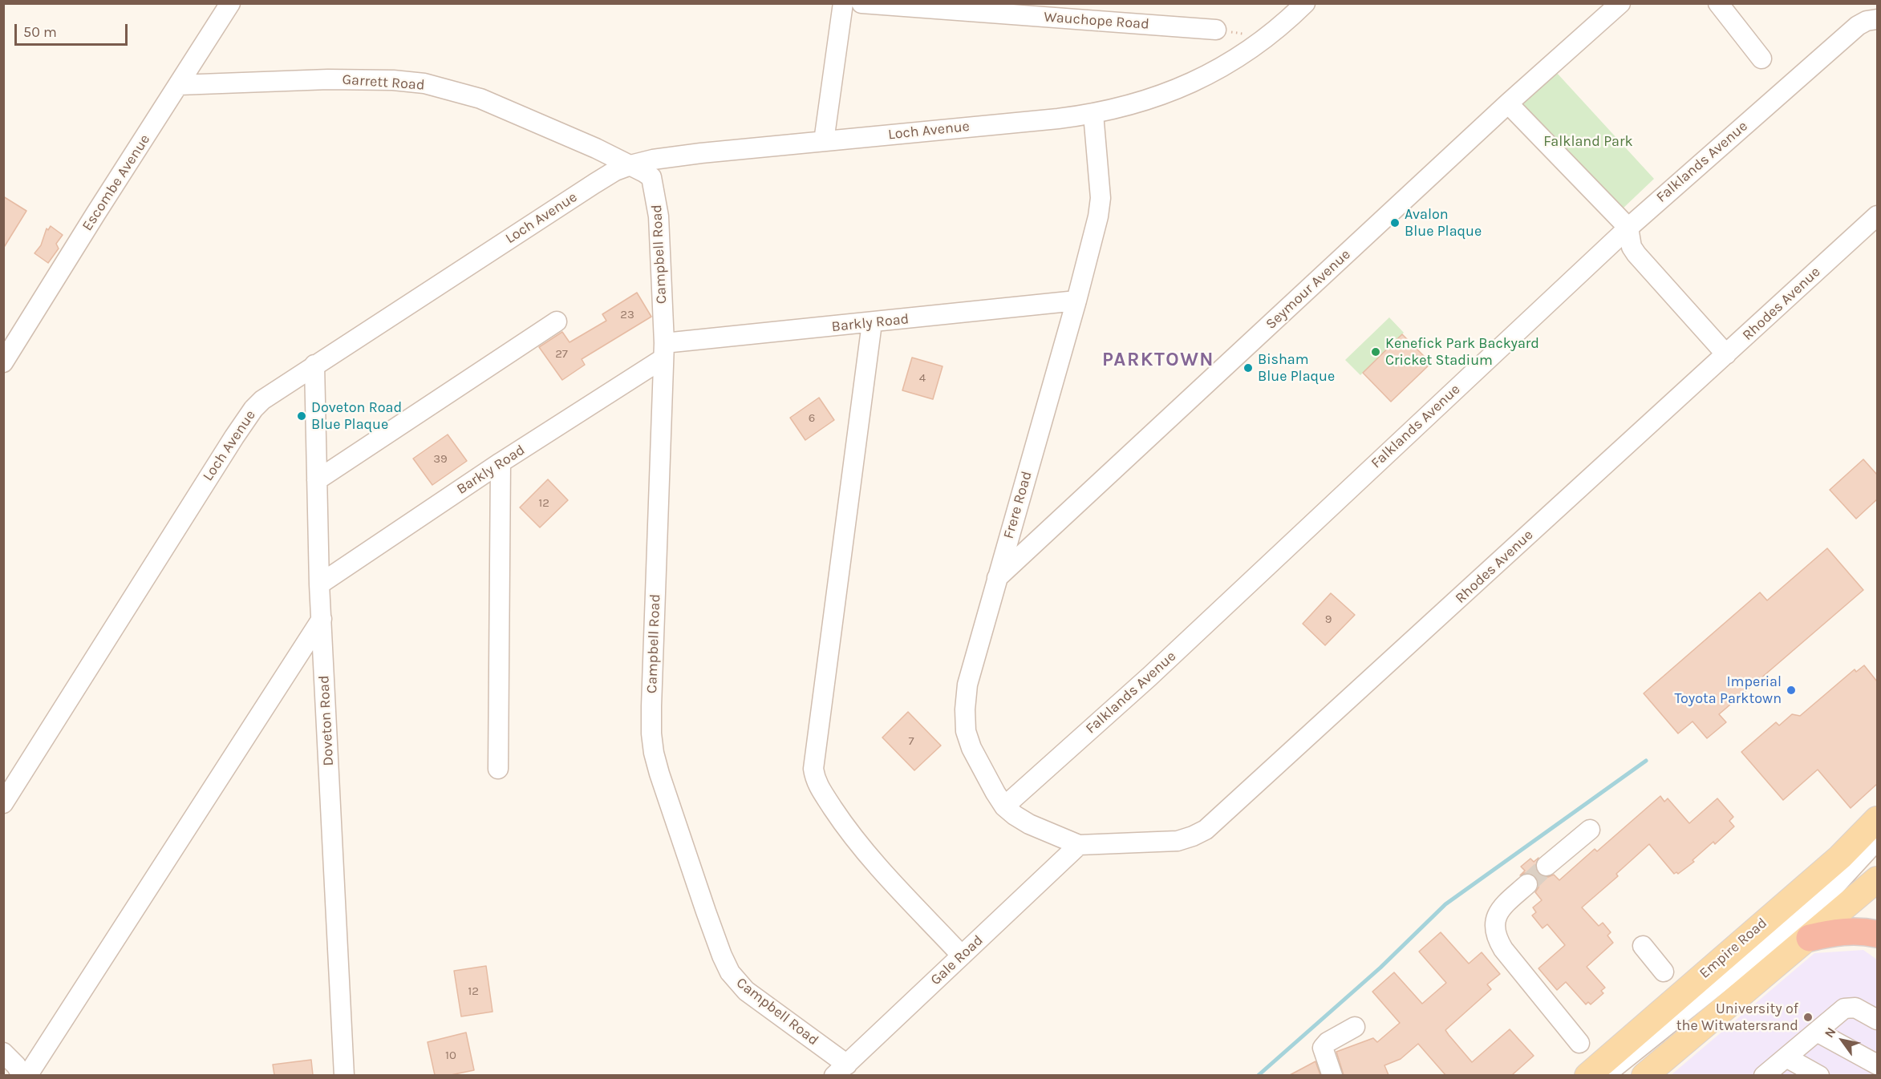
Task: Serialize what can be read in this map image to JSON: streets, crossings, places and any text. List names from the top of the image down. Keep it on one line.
{"streets":{"main road":["Empire Road"],"street":["Wauchope Road","Garrett Road","Loch Avenue","Falklands Avenue","Escombe Avenue","Campbell Road","Seymour Avenue","Rhodes Avenue","Barkly Road","Frere Road","Doveton Road","Gale Road"]},"crossings":[["Garrett Road","Loch Avenue"],["Garrett Road","Escombe Avenue"],["Garrett Road","Campbell Road"],["Loch Avenue","Campbell Road"],["Loch Avenue","Frere Road"],["Loch Avenue","Doveton Road"],["Falklands Avenue","Frere Road"],["Campbell Road","Barkly Road"],["Campbell Road","Gale Road"],["Seymour Avenue","Frere Road"],["Rhodes Avenue","Frere Road"],["Rhodes Avenue","Gale Road"],["Barkly Road","Frere Road"],["Barkly Road","Doveton Road"],["Frere Road","Gale Road"]],"districts":["PARKTOWN"],"parks":["Falkland Park"],"places":["Avalon Blue Plaque","Kenefick Park Backyard Cricket Stadium","Bisham Blue Plaque","Doveton Road Blue Plaque","Imperial Toyota Parktown","University of the Witwatersrand"],"house_numbers":["23","27","4","6","39","12","9","7","12","10"],"scale_bar":"50 m","north":"top left"}
